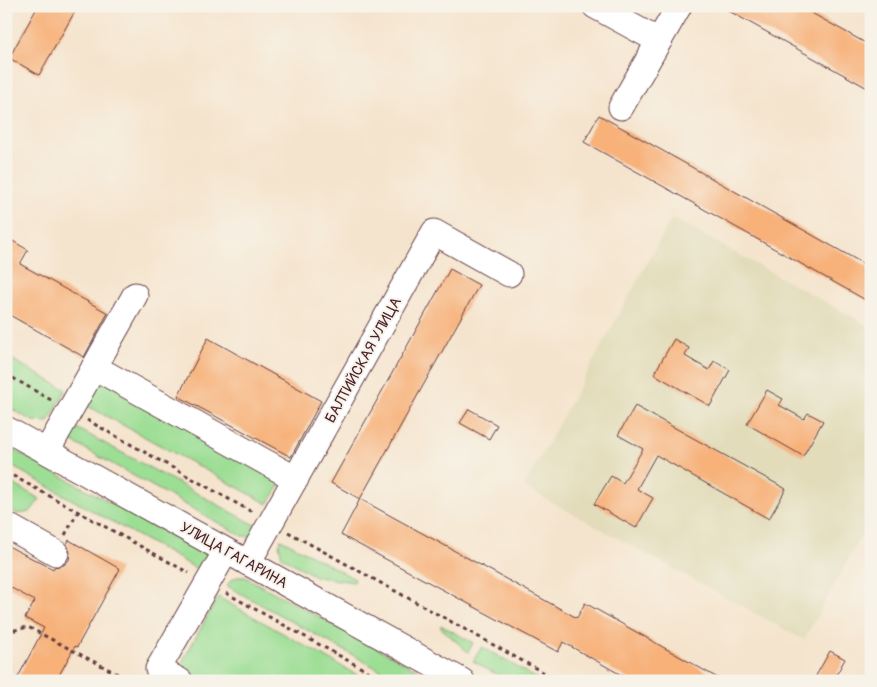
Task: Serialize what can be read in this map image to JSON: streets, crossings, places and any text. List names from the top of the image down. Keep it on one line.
{"streets":{"street":["БАЛТИЙСКАЯ УЛИЦА","УЛИЦА ГАГАРИНА"]},"crossings":[["БАЛТИЙСКАЯ УЛИЦА","УЛИЦА ГАГАРИНА"]]}
